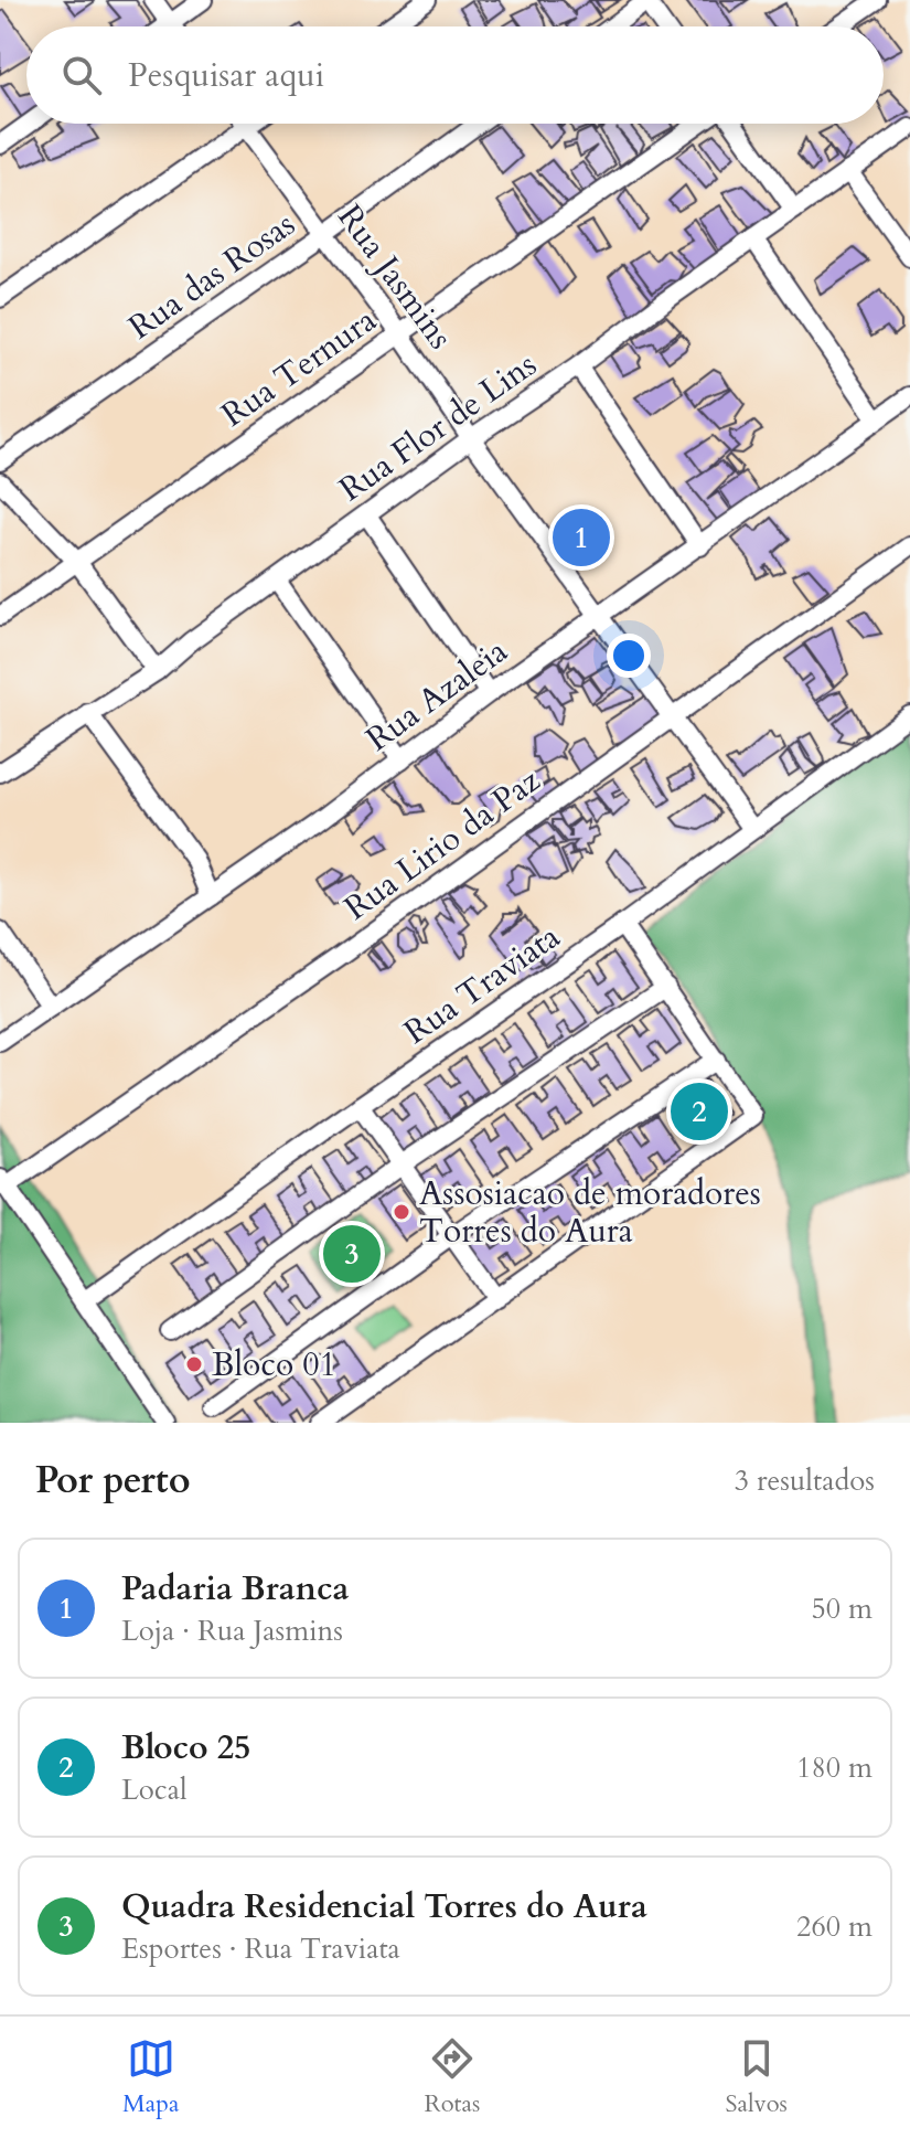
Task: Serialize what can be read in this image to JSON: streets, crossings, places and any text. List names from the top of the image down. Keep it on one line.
{"streets":{"street":["Rua das Rosas","Rua Jasmins","Rua Ternura","Rua Flor de Lins","Rua Azaleia","Rua Lirio da Paz","Rua Traviata"]},"crossings":[["Rua das Rosas","Rua Jasmins"],["Rua Jasmins","Rua Ternura"],["Rua Jasmins","Rua Flor de Lins"],["Rua Jasmins","Rua Azaleia"],["Rua Jasmins","Rua Lirio da Paz"],["Rua Jasmins","Rua Traviata"]],"places":["Assosiacao de moradores Torres do Aura","Bloco 01"],"page":{"search":"Pesquisar aqui","pins":["1","2","3"],"heading":["Por perto","3 resultados"],"list":[{"mark":"1","name":"Padaria Branca","note":"Loja · Rua Jasmins","value":"50 m"},{"mark":"2","name":"Bloco 25","note":"Local","value":"180 m"},{"mark":"3","name":"Quadra Residencial Torres do Aura","note":"Esportes · Rua Traviata","value":"260 m"}],"nav":["Mapa","Rotas","Salvos"]}}
